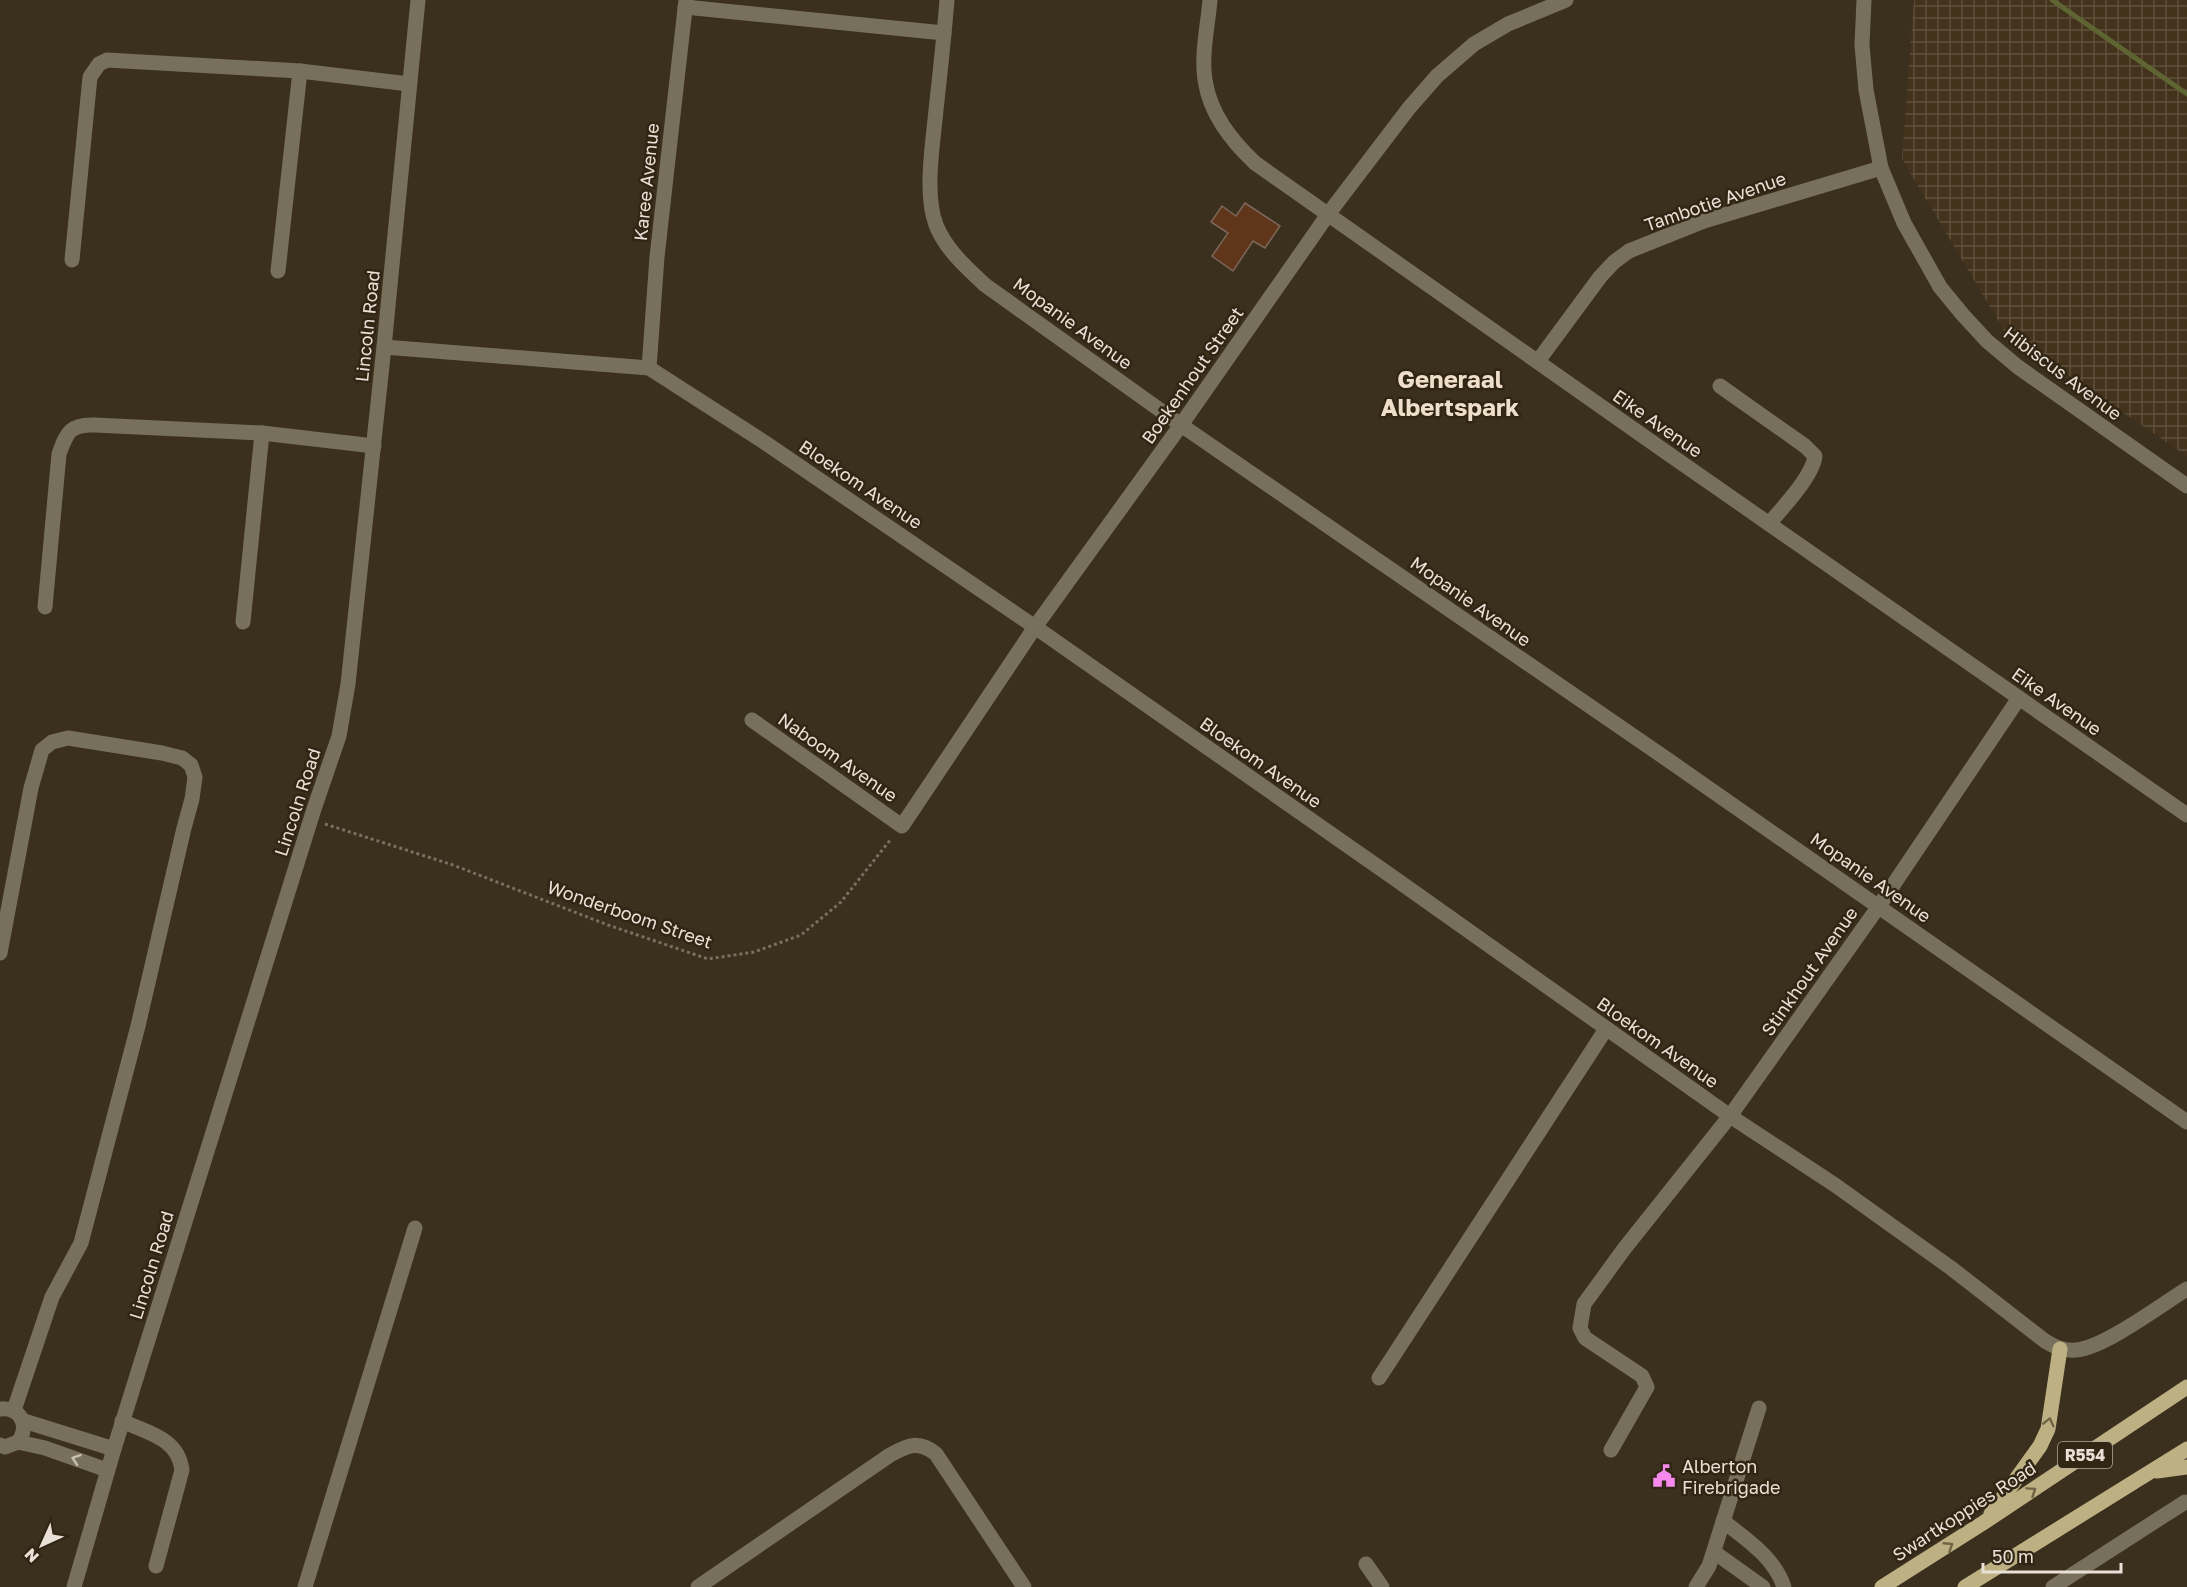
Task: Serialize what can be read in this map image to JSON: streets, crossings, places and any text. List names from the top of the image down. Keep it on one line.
{"streets":{"main road":["R554","Swartkoppies Road"],"street":["Karee Avenue","Tambotie Avenue","Mopanie Avenue","Lincoln Road","Hibiscus Avenue","Boekenhout Street","Eike Avenue","Bloekom Avenue","Naboom Avenue","Stinkhout Avenue"],"path":["Wonderboom Street"]},"crossings":[["Karee Avenue","Bloekom Avenue"],["Tambotie Avenue","Hibiscus Avenue"],["Tambotie Avenue","Eike Avenue"],["Mopanie Avenue","Boekenhout Street"],["Mopanie Avenue","Stinkhout Avenue"],["Lincoln Road","Bloekom Avenue"],["Lincoln Road","Wonderboom Street"],["Boekenhout Street","Eike Avenue"],["Boekenhout Street","Bloekom Avenue"],["Boekenhout Street","Naboom Avenue"],["Boekenhout Street","Wonderboom Street"],["Eike Avenue","Stinkhout Avenue"],["Bloekom Avenue","Stinkhout Avenue"],["Naboom Avenue","Wonderboom Street"]],"districts":["Generaal Albertspark"],"places":{"public building":["Alberton Firebrigade"]},"scale_bar":"50 m","north":"bottom left"}
